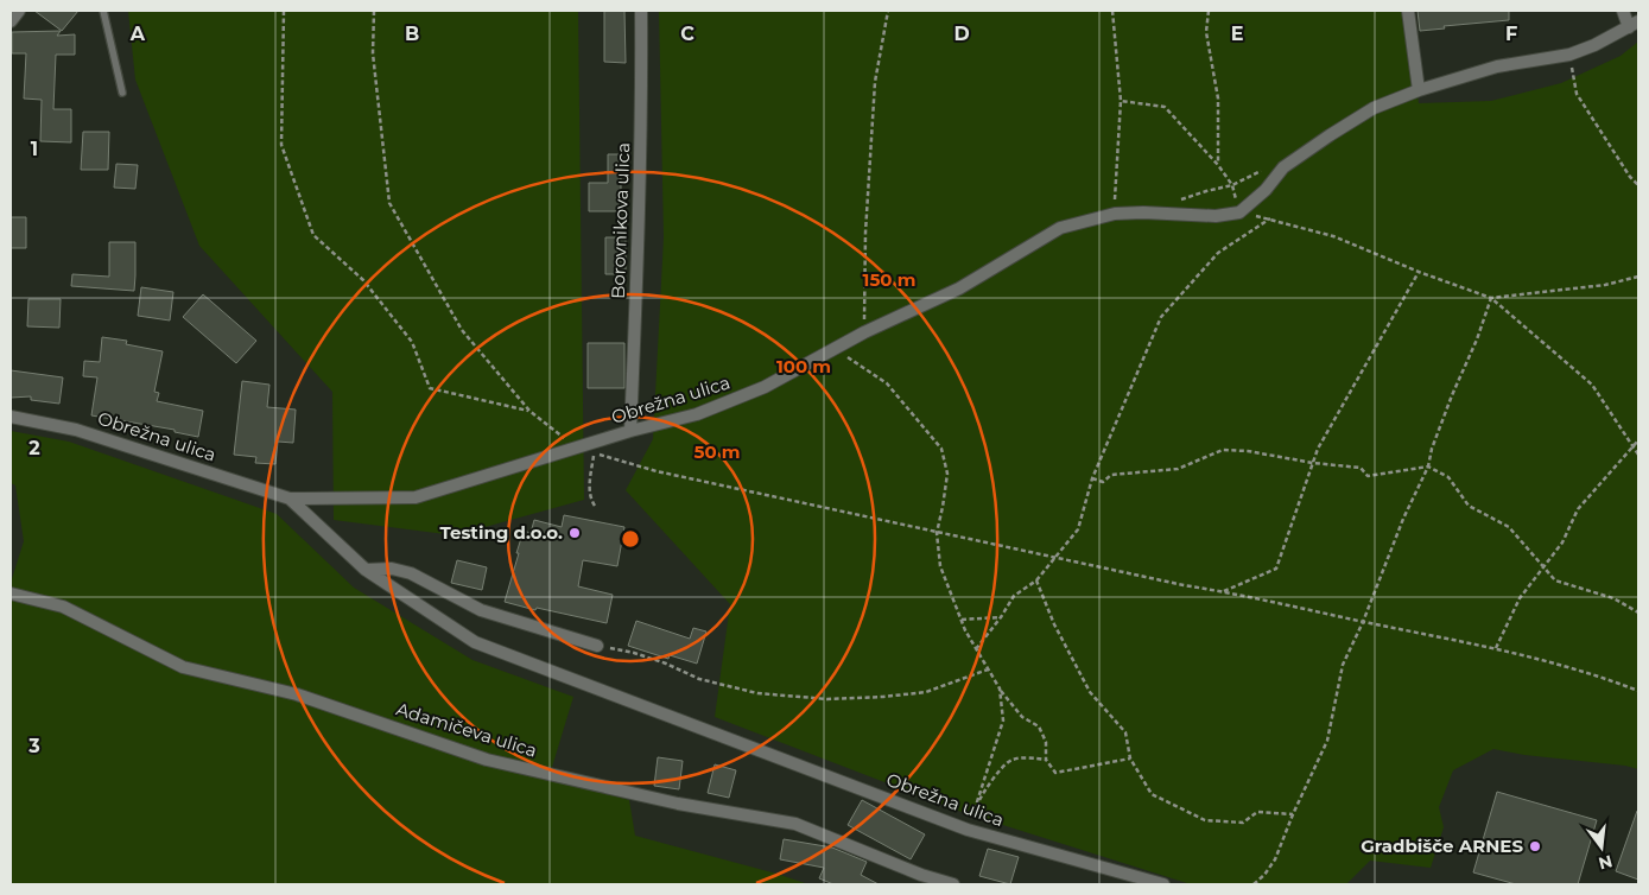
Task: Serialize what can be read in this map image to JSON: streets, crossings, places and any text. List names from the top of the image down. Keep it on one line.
{"streets":{"street":["Borovnikova ulica","Obrežna ulica","Adamičeva ulica"]},"crossings":[["Borovnikova ulica","Obrežna ulica"]],"places":["Testing d.o.o.","Gradbišče ARNES"],"north":"bottom","grid":{"columns":["A","B","C","D","E","F"],"rows":["1","2","3"]},"rings":["150 m","100 m","50 m"]}
